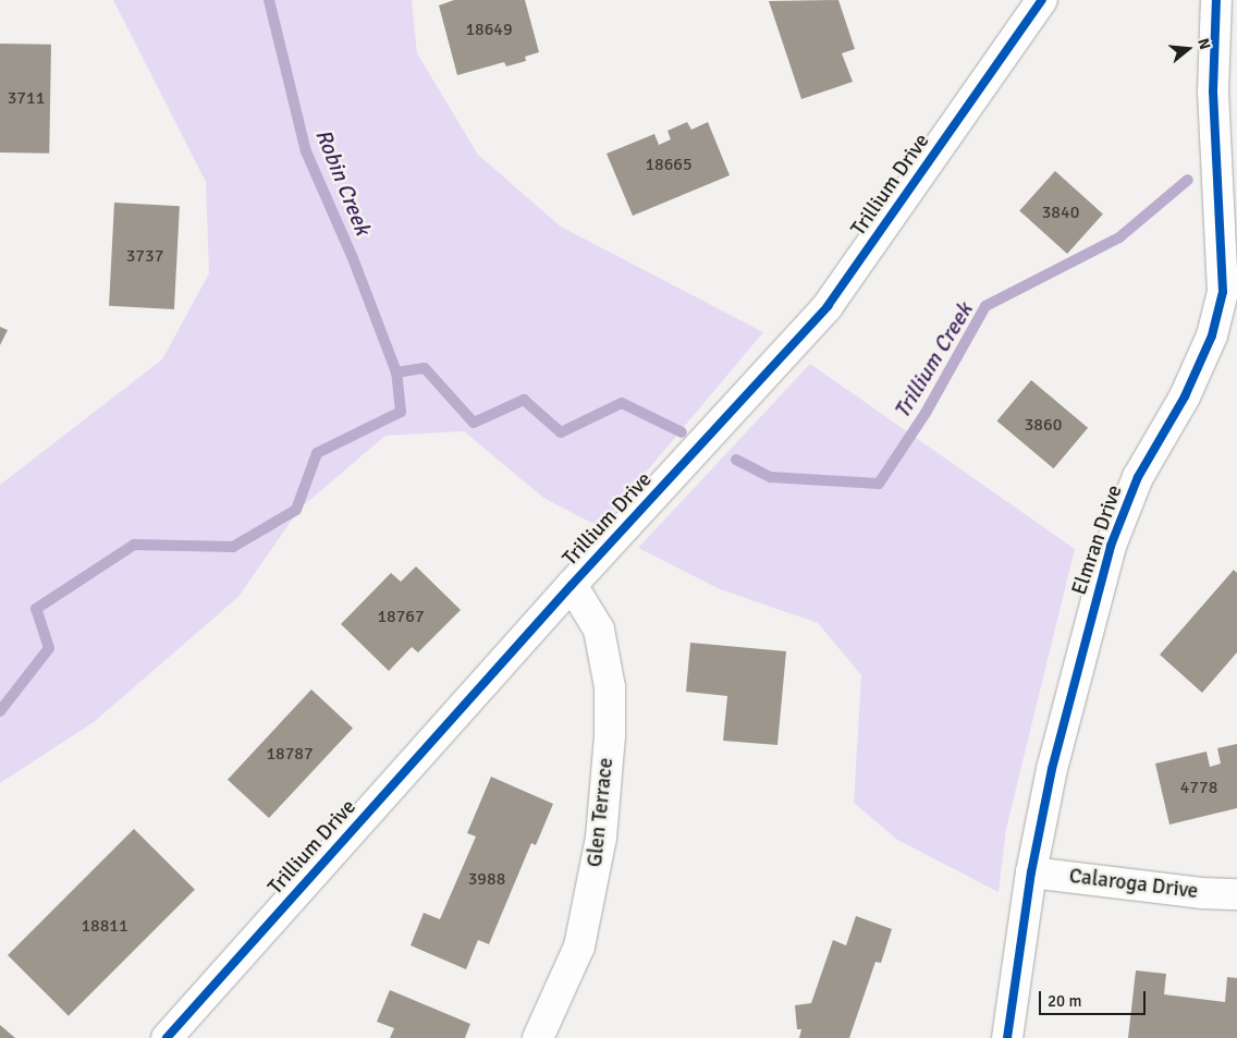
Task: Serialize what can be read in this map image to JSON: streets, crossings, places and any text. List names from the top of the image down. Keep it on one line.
{"streets":{"street":["Trillium Drive","Elmran Drive","Glen Terrace","Calaroga Drive"]},"crossings":[["Trillium Drive","Glen Terrace"],["Elmran Drive","Calaroga Drive"]],"water":["Robin Creek","Trillium Creek"],"house_numbers":["18649","3711","18665","3840","3737","3860","18767","18787","4778","3988","18811"],"scale_bar":"20 m","north":"right"}
